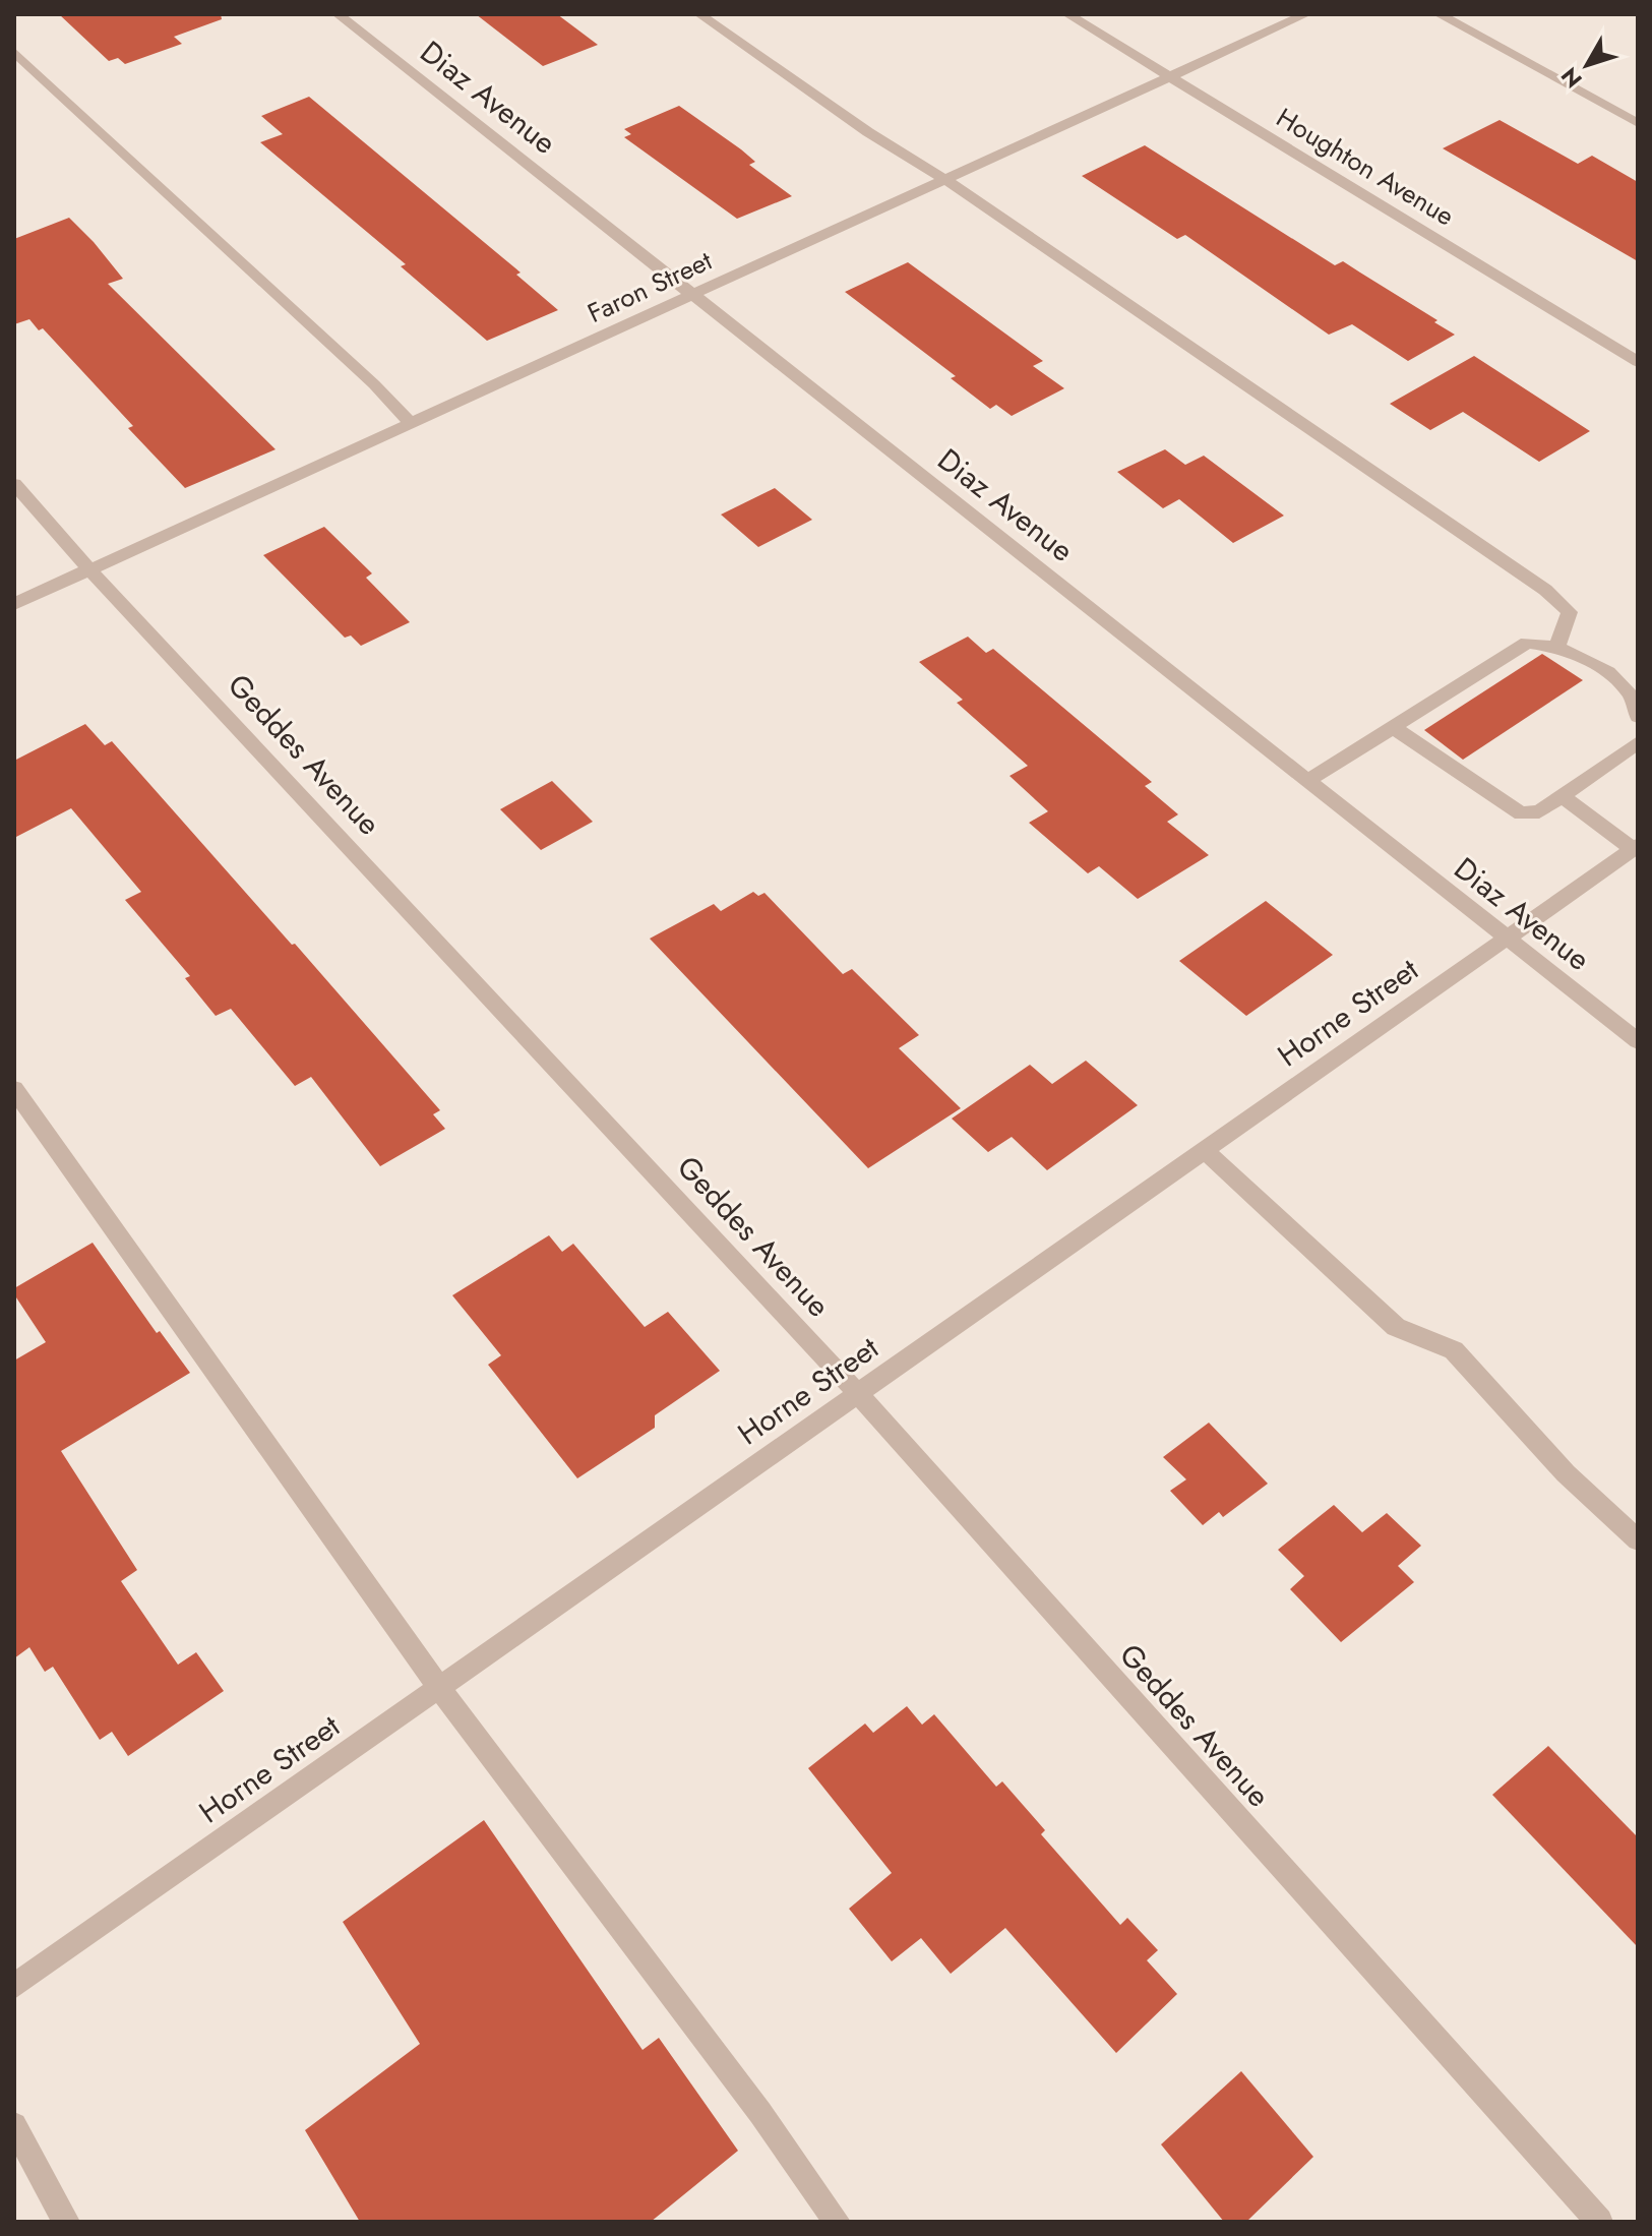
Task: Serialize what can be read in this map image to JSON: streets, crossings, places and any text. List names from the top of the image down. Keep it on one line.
{"streets":{"street":["Diaz Avenue","Houghton Avenue","Faron Street","Geddes Avenue","Horne Street"]},"crossings":[["Diaz Avenue","Faron Street"],["Diaz Avenue","Horne Street"],["Houghton Avenue","Faron Street"],["Faron Street","Geddes Avenue"],["Geddes Avenue","Horne Street"]],"north":"bottom left"}
